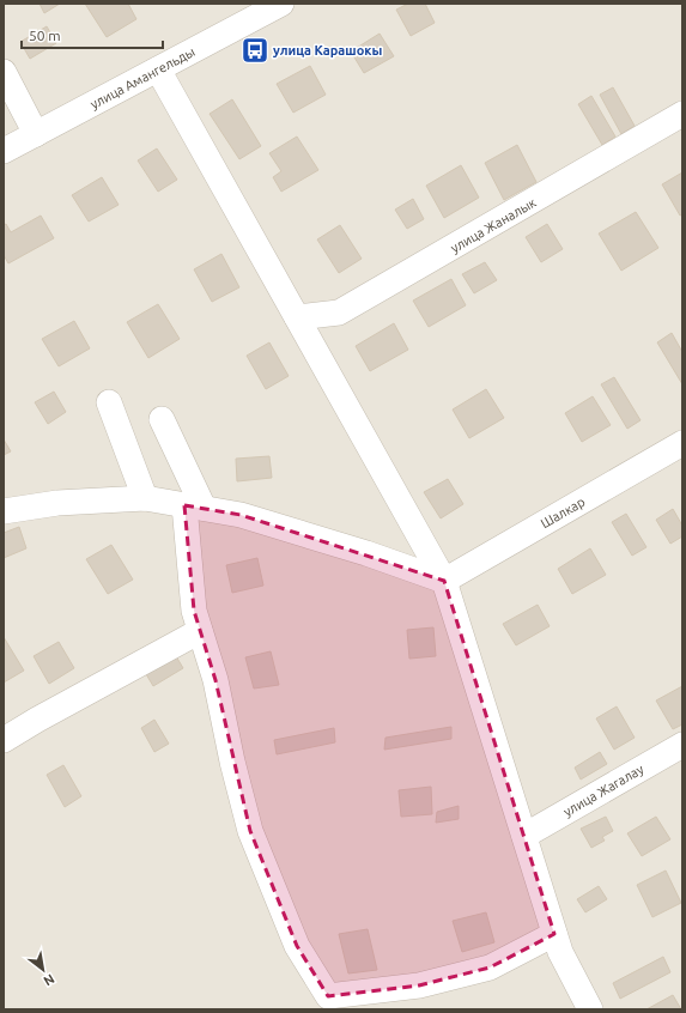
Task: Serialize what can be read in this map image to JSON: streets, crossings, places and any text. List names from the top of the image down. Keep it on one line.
{"streets":{"street":["улица Амангельды","улица Жаналык","Шалкар","улица Жагалау"]},"places":{"bus stop":["улица Карашокы"]},"scale_bar":"50 m","north":"bottom right"}
